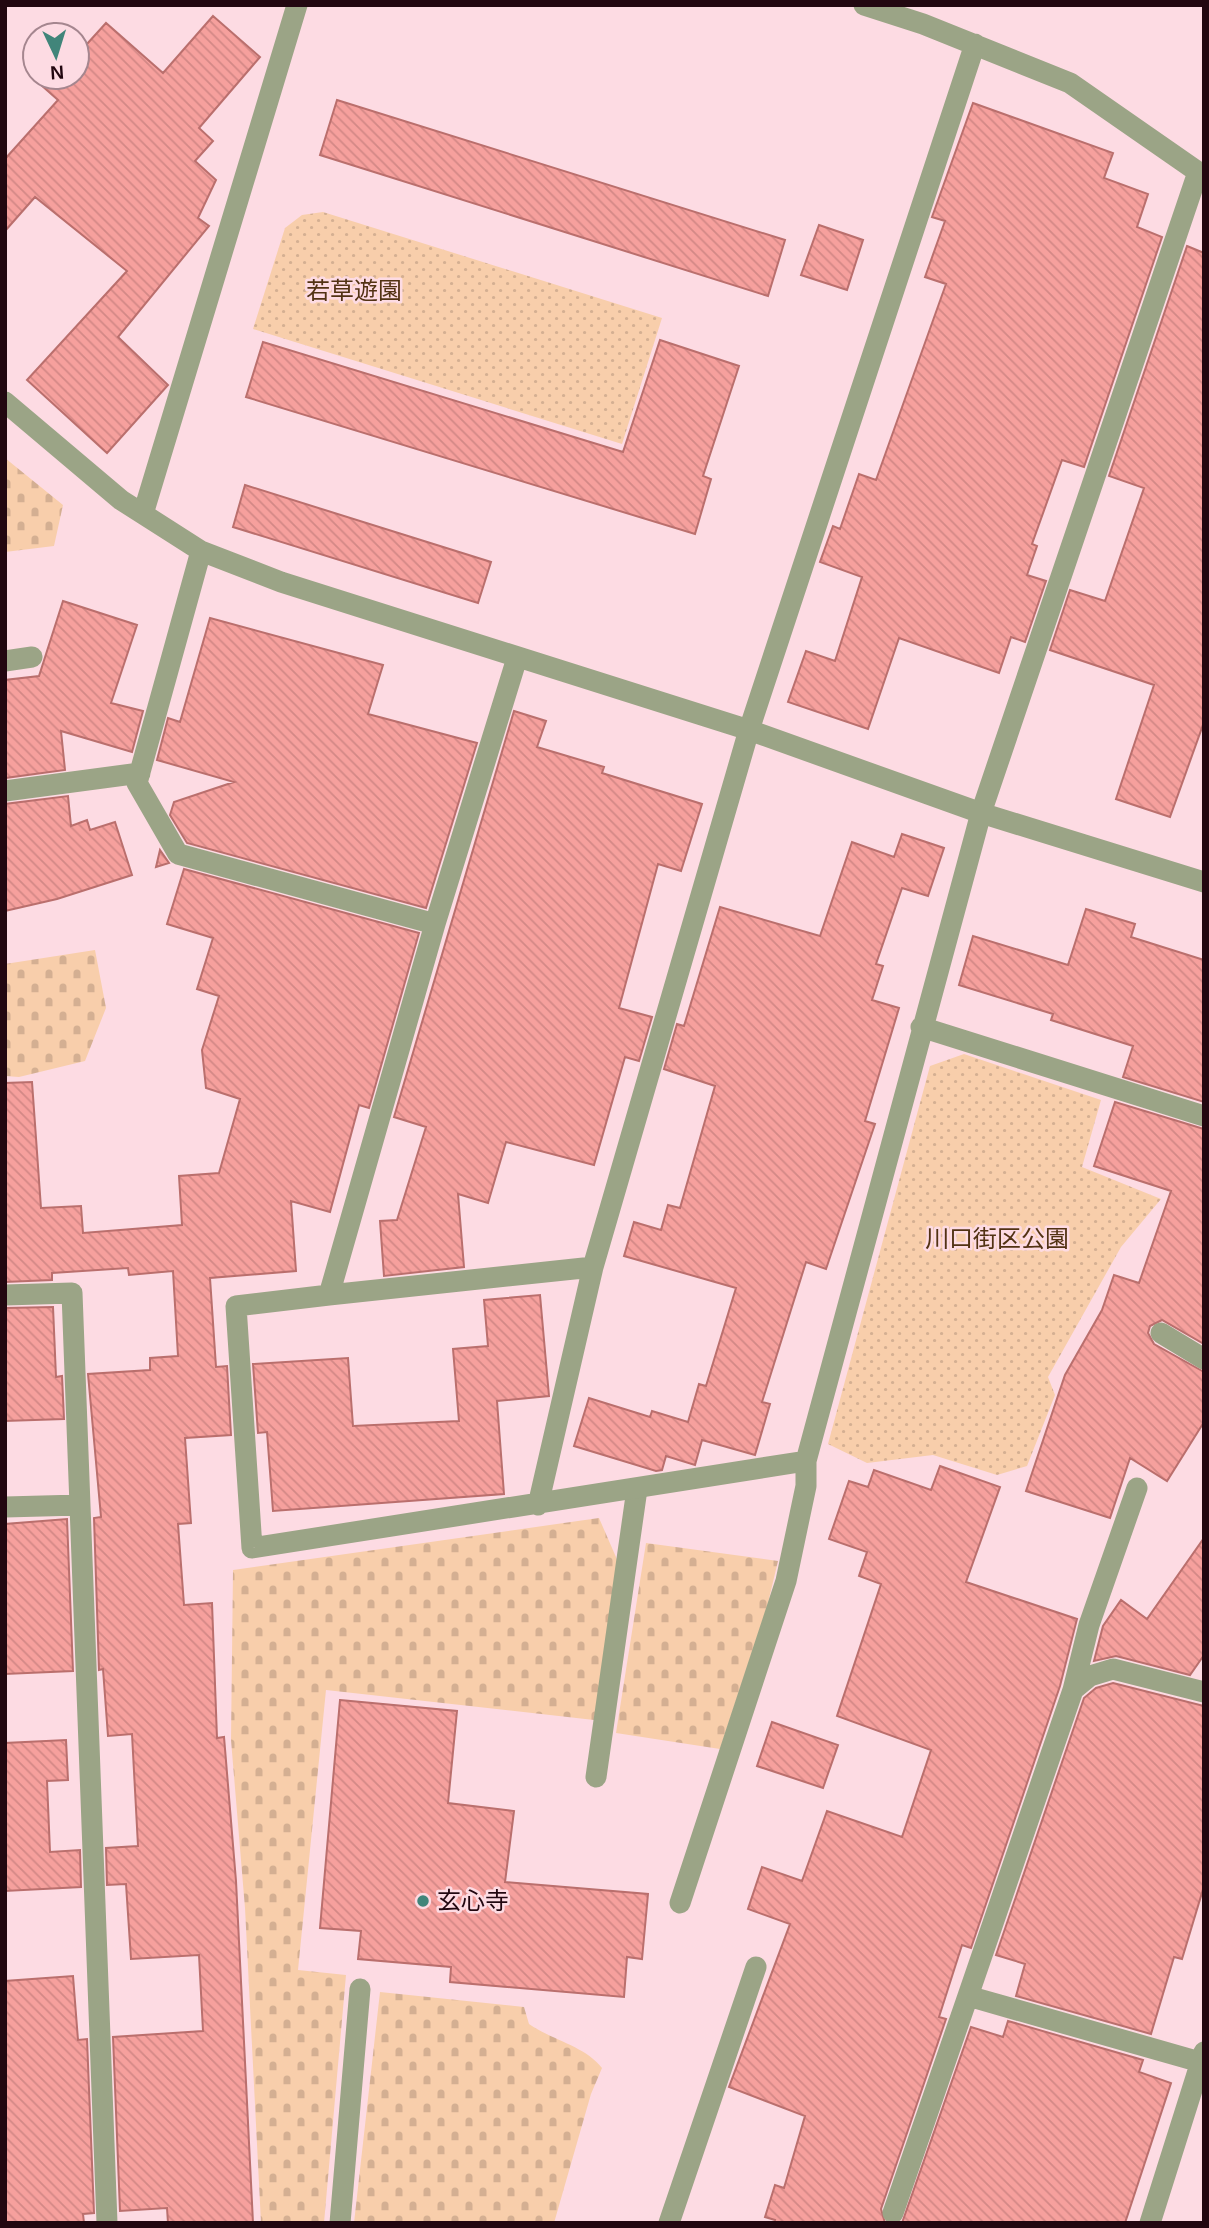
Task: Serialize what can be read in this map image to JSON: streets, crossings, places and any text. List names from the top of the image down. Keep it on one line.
{"parks":["若草遊園","川口街区公園"],"places":["玄心寺"],"north":"bottom"}
